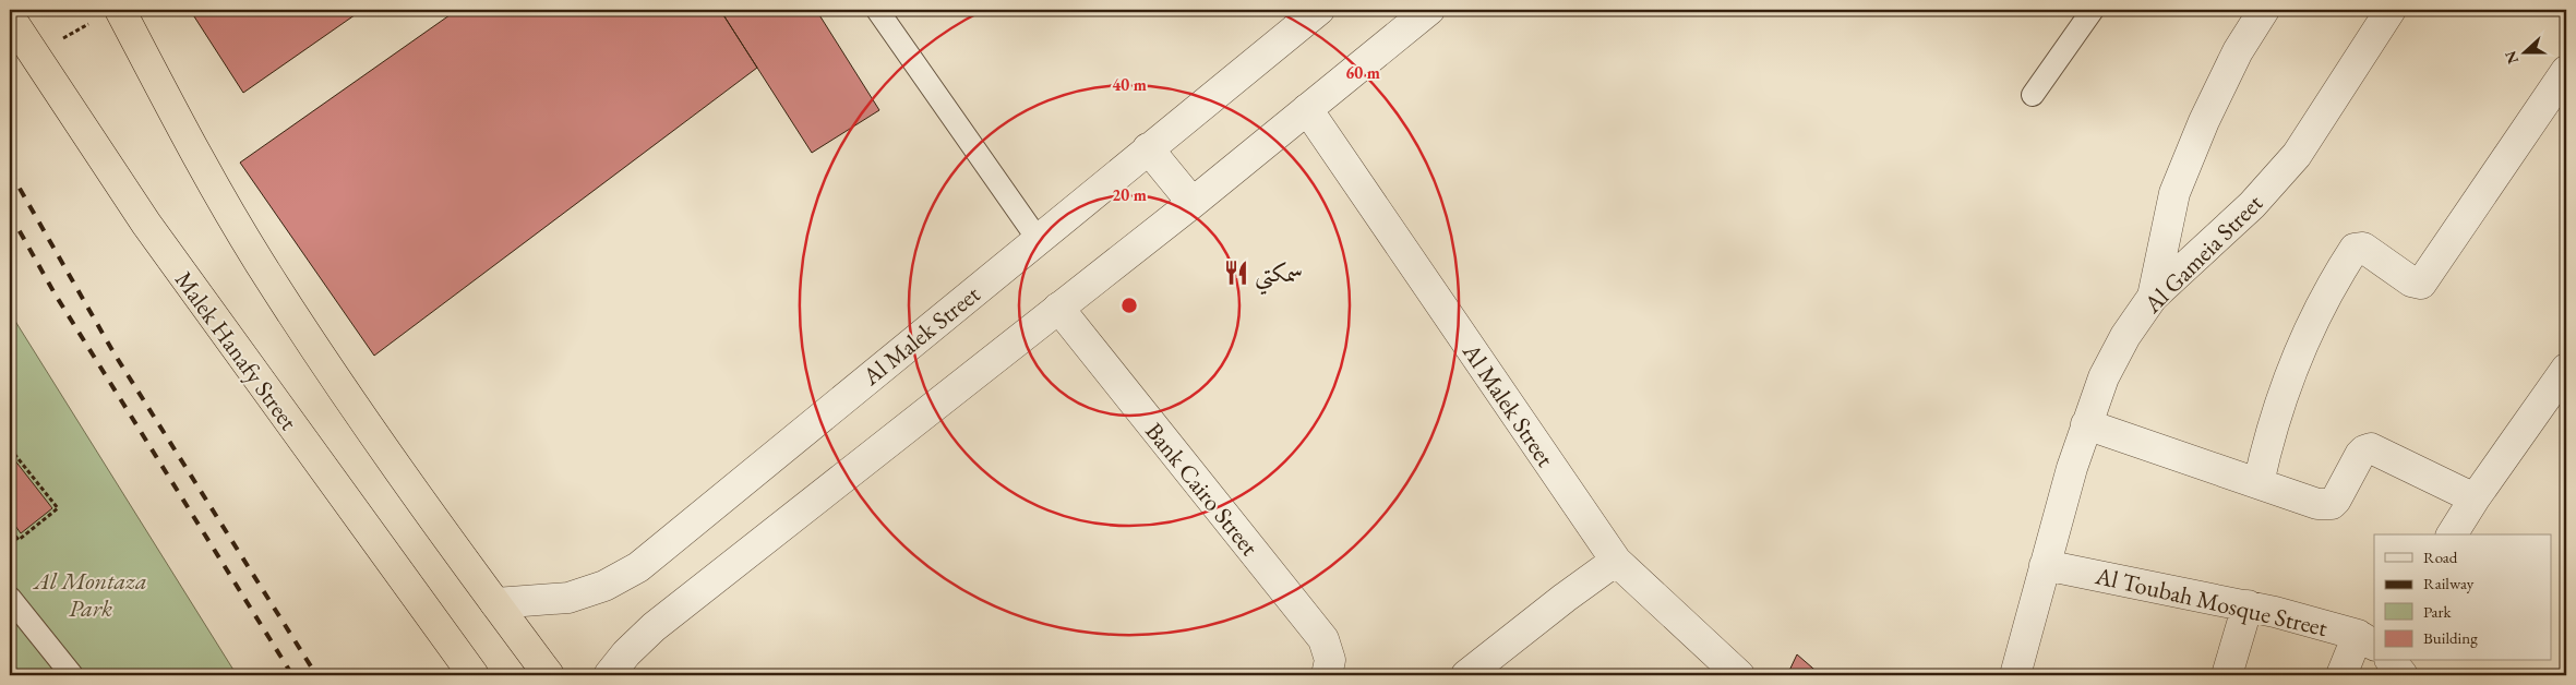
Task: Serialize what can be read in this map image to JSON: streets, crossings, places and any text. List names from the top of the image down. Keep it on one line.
{"streets":{"highway":["Malek Hanafy Street"],"street":["Al Gameia Street","Al Malek Street","Bank Cairo Street","Al Toubah Mosque Street"]},"crossings":[["Al Gameia Street","Al Toubah Mosque Street"]],"parks":["Al Montaza Park"],"places":{"restaurant":["سمكتي"]},"legend":["Road","Railway","Park","Building"],"north":"left","rings":["60 m","40 m","20 m"]}
